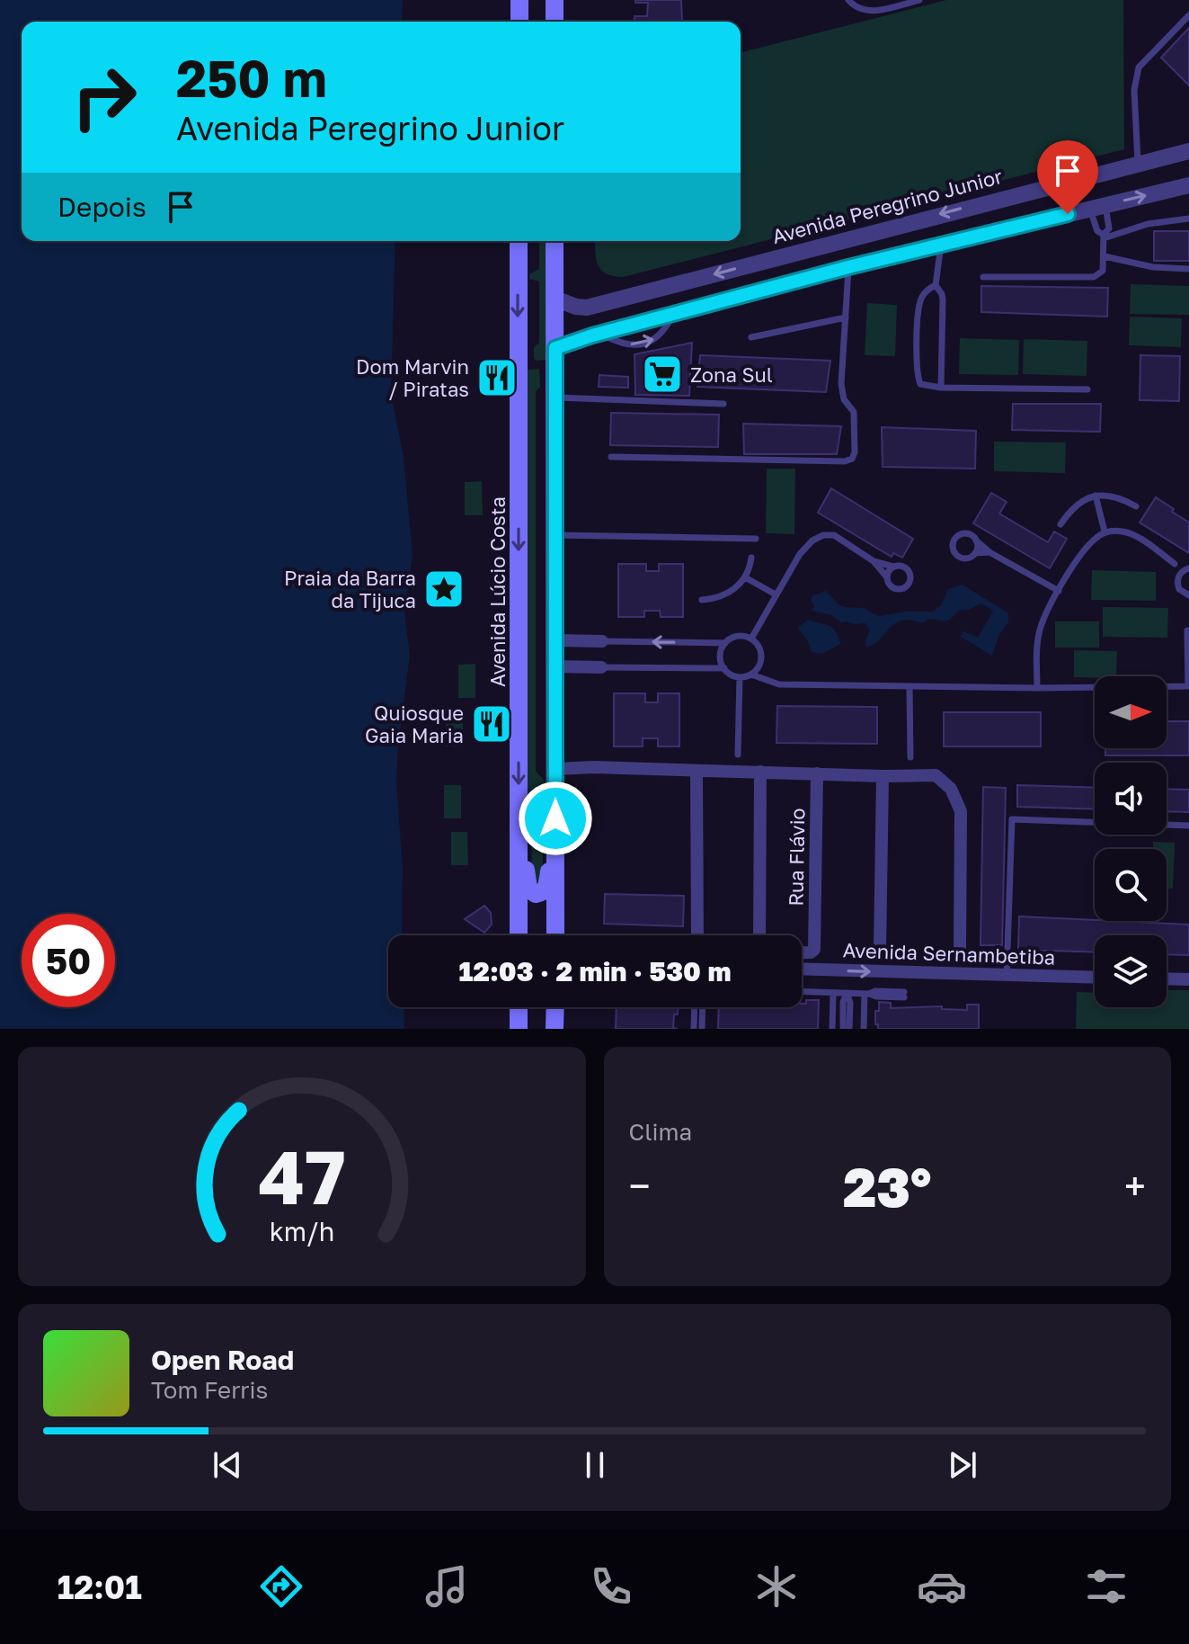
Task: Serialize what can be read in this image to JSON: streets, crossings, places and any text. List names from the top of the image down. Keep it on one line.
{"streets":{"main road":["Avenida Lúcio Costa"],"street":["Avenida Peregrino Junior","Rua Flávio","Avenida Sernambetiba"]},"one_way":["Avenida Sernambetiba"],"places":{"supermarket":["Zona Sul"],"restaurant":["Dom Marvin / Piratas","Quiosque Gaia Maria"],"place":["Praia da Barra da Tijuca"]},"north":"right","page":{"turn":["250 m","Avenida Peregrino Junior"],"then":"Depois","limit":"50","trip":"12:03 · 2 min · 530 m","tile":"Clima","heat":["−","23°","+"],"song":["Open Road","Tom Ferris"],"tabs":"12:01","gauge":["47","km/h"]}}
